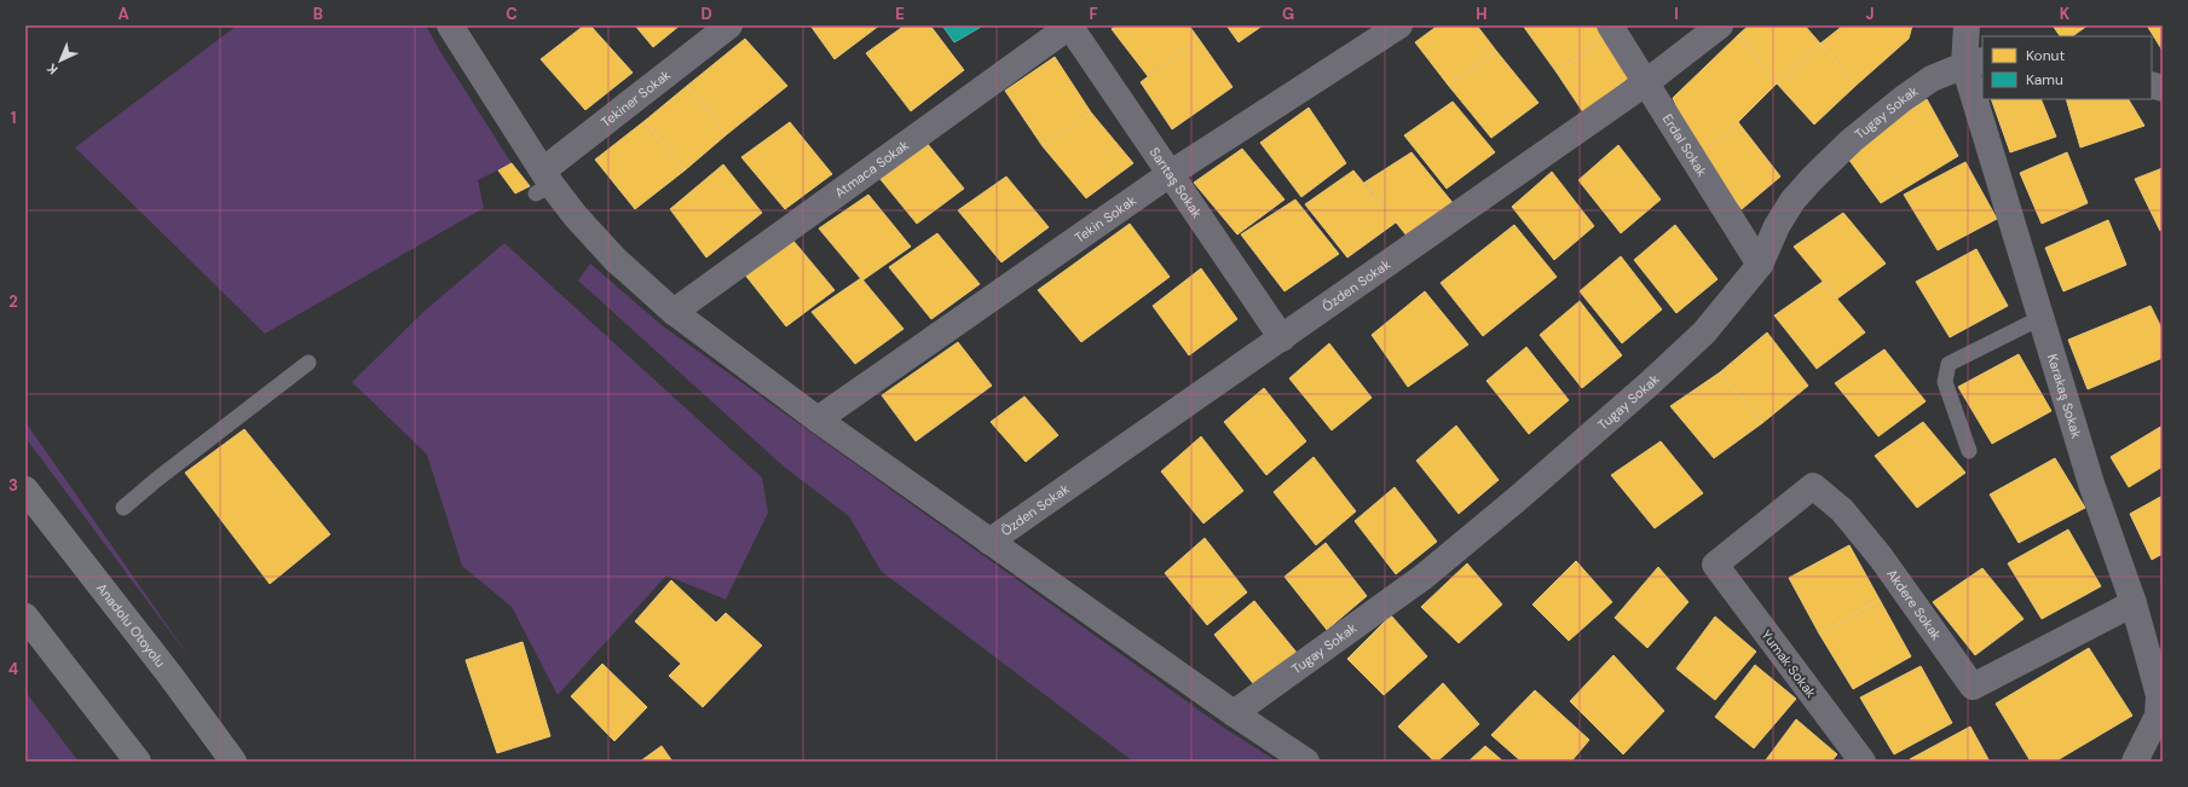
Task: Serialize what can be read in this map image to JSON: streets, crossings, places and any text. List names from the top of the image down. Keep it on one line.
{"streets":{"highway":["Anadolu Otoyolu"],"street":["Tekiner Sokak","Tugay Sokak","Erdal Sokak","Atmaca Sokak","Sarıtaş Sokak","Tekin Sokak","Özden Sokak","Karakaş Sokak","Akdere Sokak","Yumak Sokak"]},"crossings":[["Tugay Sokak","Erdal Sokak"],["Tugay Sokak","Karakaş Sokak"],["Erdal Sokak","Özden Sokak"],["Atmaca Sokak","Sarıtaş Sokak"],["Sarıtaş Sokak","Tekin Sokak"],["Sarıtaş Sokak","Özden Sokak"],["Karakaş Sokak","Akdere Sokak"],["Akdere Sokak","Yumak Sokak"]],"legend":["Konut","Kamu"],"north":"bottom left","grid":{"columns":["A","B","C","D","E","F","G","H","I","J","K"],"rows":["1","2","3","4"]}}
